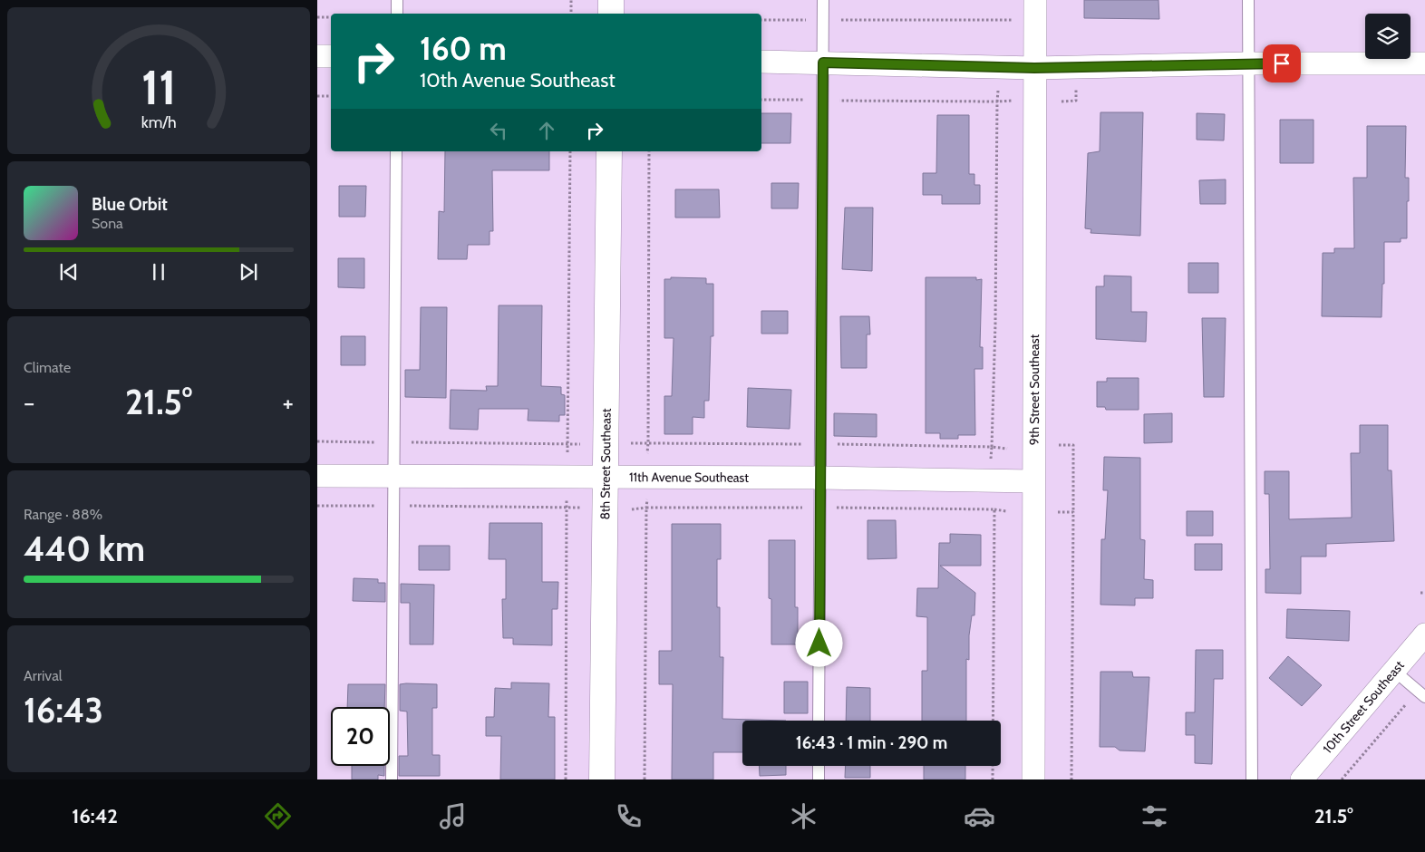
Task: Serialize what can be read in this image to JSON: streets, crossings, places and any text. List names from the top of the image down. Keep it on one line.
{"streets":{"main road":["8th Street Southeast"],"street":["9th Street Southeast","11th Avenue Southeast","10th Street Southeast"]},"crossings":[["9th Street Southeast","11th Avenue Southeast"],["8th Street Southeast","11th Avenue Southeast"]],"page":{"turn":["160 m","10th Avenue Southeast"],"song":["Blue Orbit","Sona"],"tile":["Climate",["Range · 88%","440 km"],["Arrival","16:43"]],"heat":["−","21.5°","+"],"limit":"20","trip":"16:43 · 1 min · 290 m","tabs":["16:42","21.5°"],"gauge":["11","km/h"]}}
